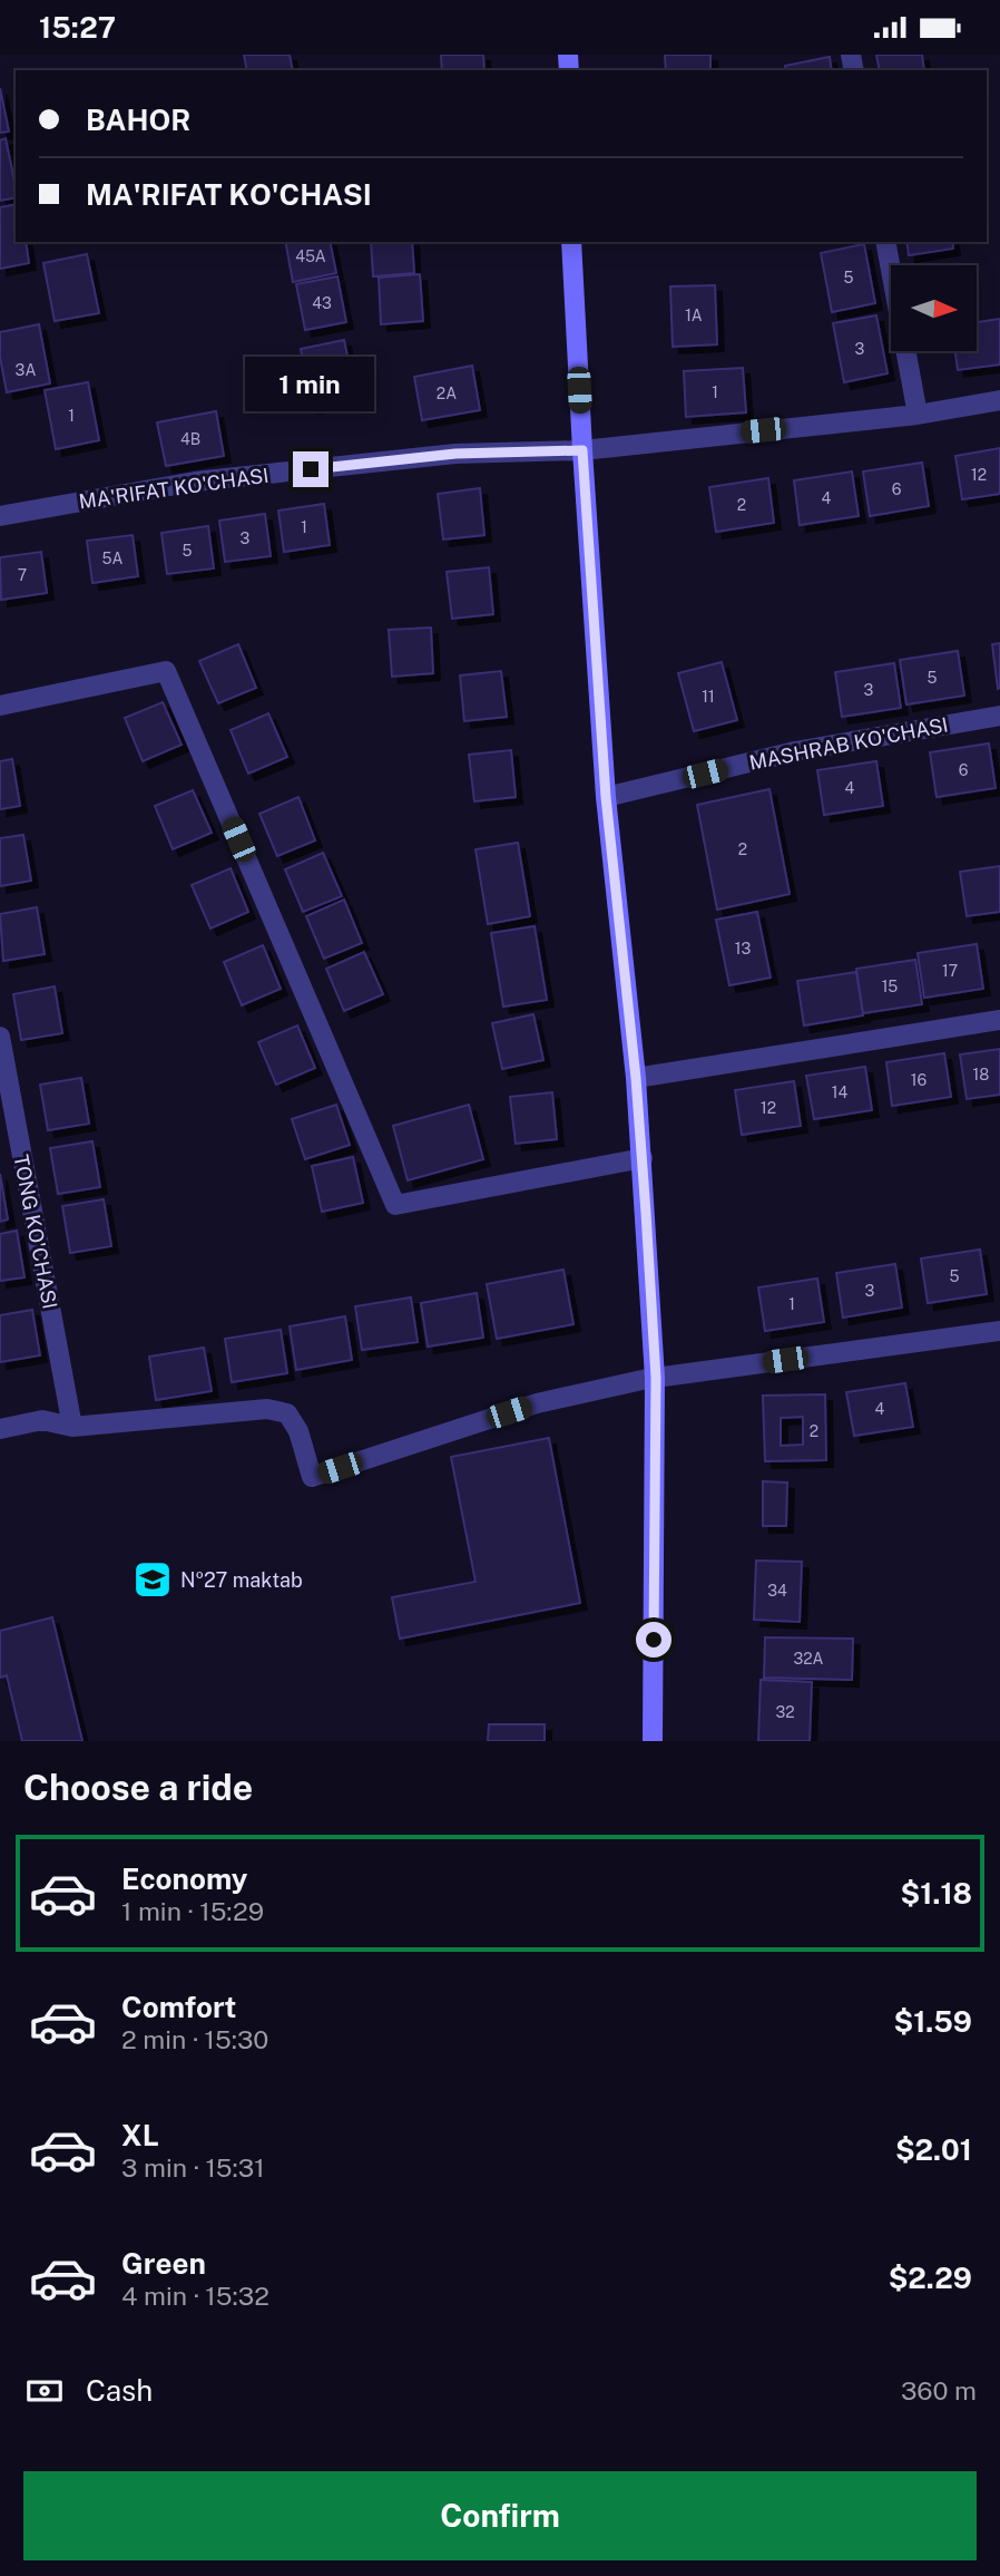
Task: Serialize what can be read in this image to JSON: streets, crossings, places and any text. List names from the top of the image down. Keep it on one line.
{"streets":{"street":["MA'RIFAT KO'CHASI","MASHRAB KO'CHASI","TONG KO'CHASI"]},"places":{"school or university":["№27 maktab"]},"house_numbers":["45A","5","43","1A","3","3A","1","2A","1","4B","12","6","4","2","1","3","5","5A","7","5","3","11","6","4","2","13","17","15","18","16","14","12","5","3","1","4","2","34","32A","32"],"north":"right","page":{"status":"15:27","banner":["BAHOR","MA'RIFAT KO'CHASI"],"bubble":"1 min","heading":"Choose a ride","list":[{"name":"Economy","note":"1 min · 15:29","value":"$1.18"},{"name":"Comfort","note":"2 min · 15:30","value":"$1.59"},{"name":"XL","note":"3 min · 15:31","value":"$2.01"},{"name":"Green","note":"4 min · 15:32","value":"$2.29"}],"pay":["Cash","360 m"],"buttons":"Confirm"}}
